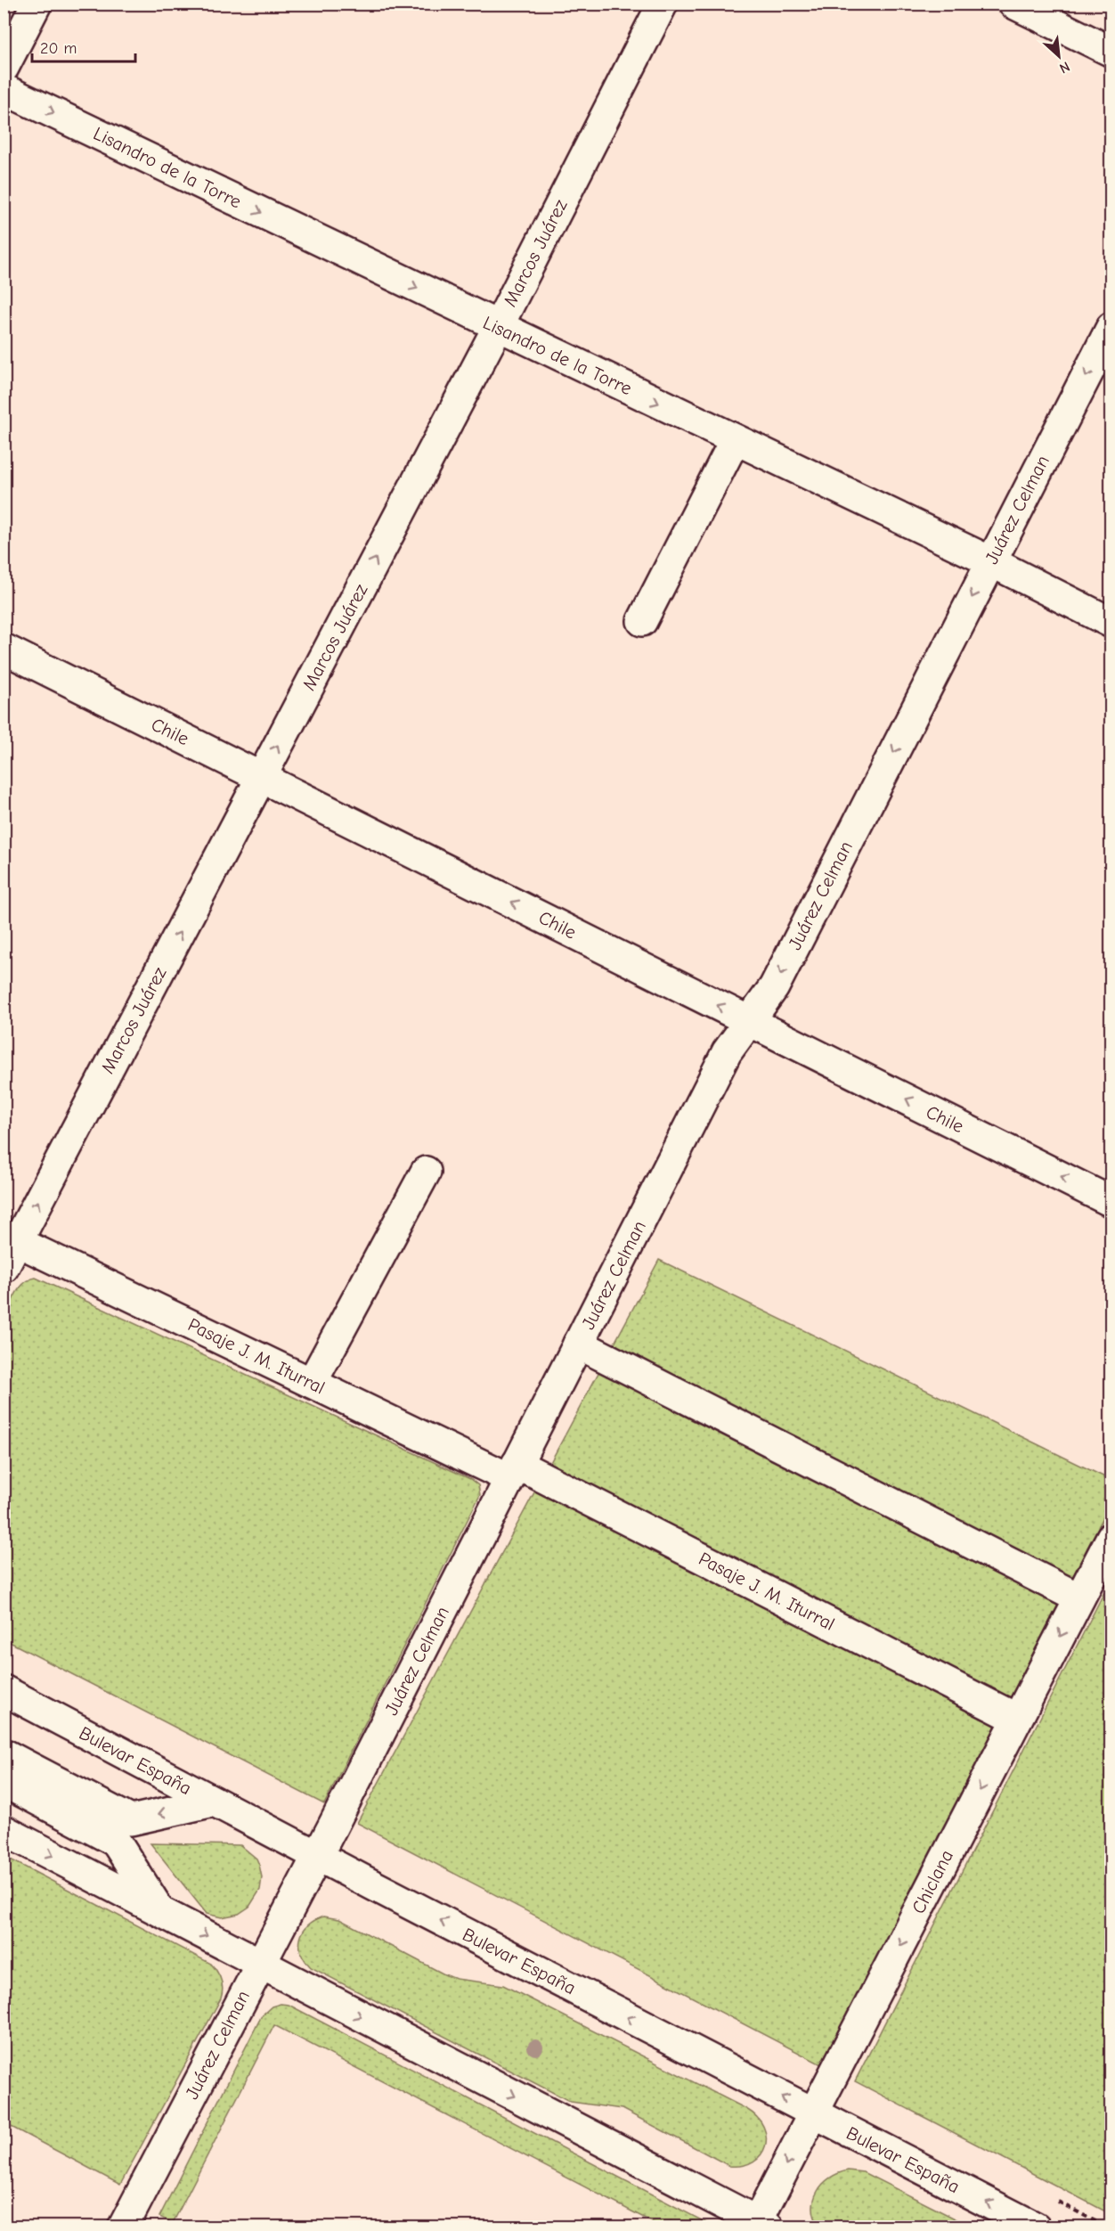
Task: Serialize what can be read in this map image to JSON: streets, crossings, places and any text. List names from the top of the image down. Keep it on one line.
{"streets":{"street":["Lisandro de la Torre","Marcos Juárez","Juárez Celman","Chile","Pasaje J. M. Iturral","Bulevar España","Chiclana"]},"crossings":[["Lisandro de la Torre","Marcos Juárez"],["Lisandro de la Torre","Juárez Celman"],["Marcos Juárez","Chile"],["Marcos Juárez","Pasaje J. M. Iturral"],["Juárez Celman","Chile"],["Juárez Celman","Pasaje J. M. Iturral"],["Juárez Celman","Bulevar España"],["Pasaje J. M. Iturral","Chiclana"],["Bulevar España","Chiclana"]],"one_way":["Lisandro de la Torre","Marcos Juárez","Juárez Celman","Chile","Chiclana"],"scale_bar":"20 m","north":"bottom right"}
